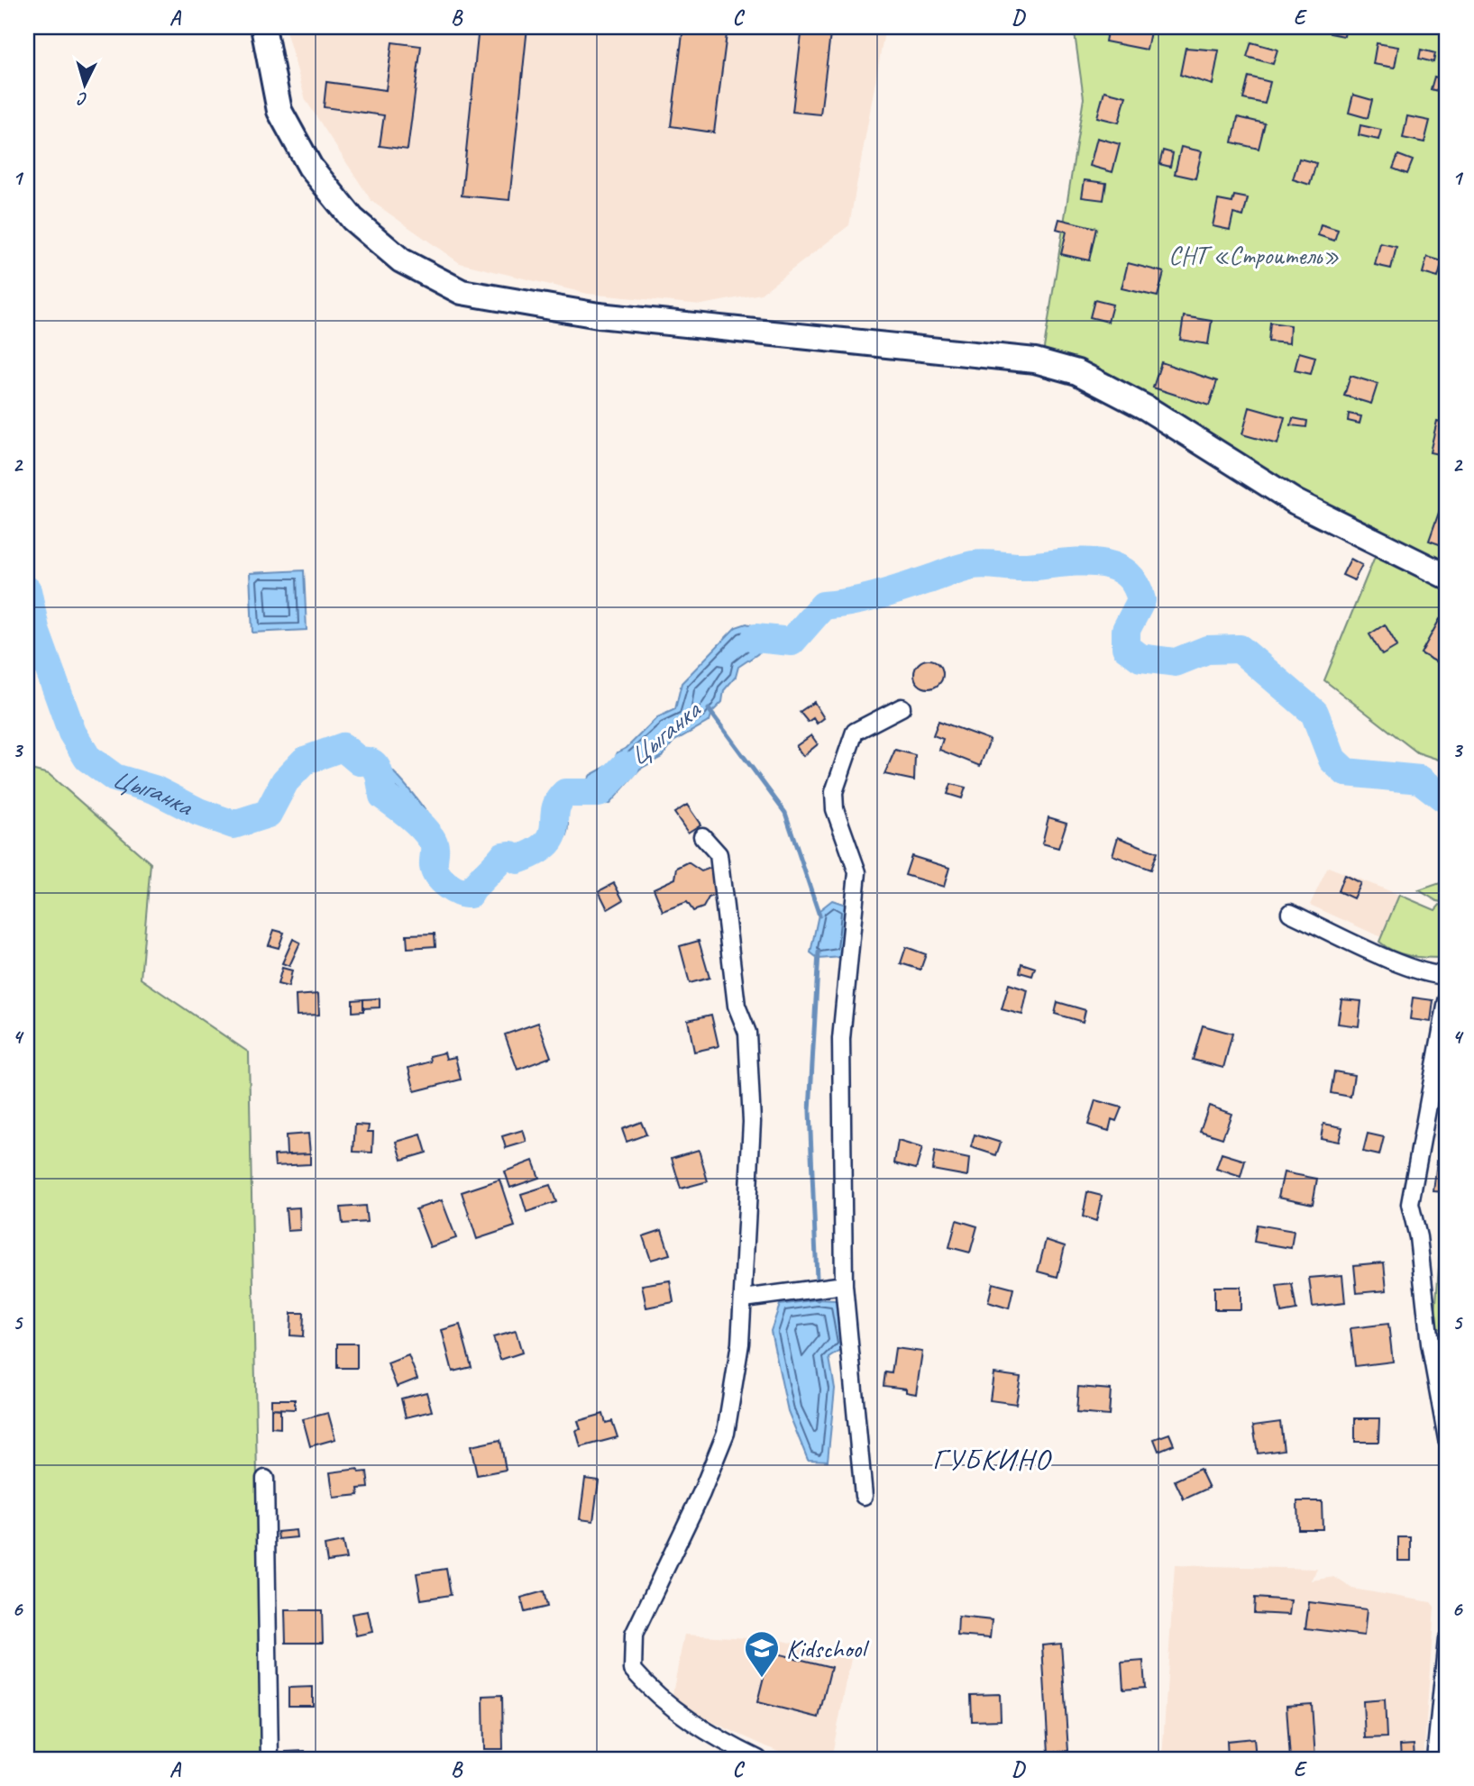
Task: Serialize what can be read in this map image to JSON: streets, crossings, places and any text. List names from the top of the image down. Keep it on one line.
{"districts":["ГУБКИНО"],"water":["Цыганка"],"parks":["СНТ «Строитель»"],"places":{"school or university":["Kidschool"]},"north":"bottom","grid":{"columns":["A","B","C","D","E"],"rows":["1","2","3","4","5","6"]}}
